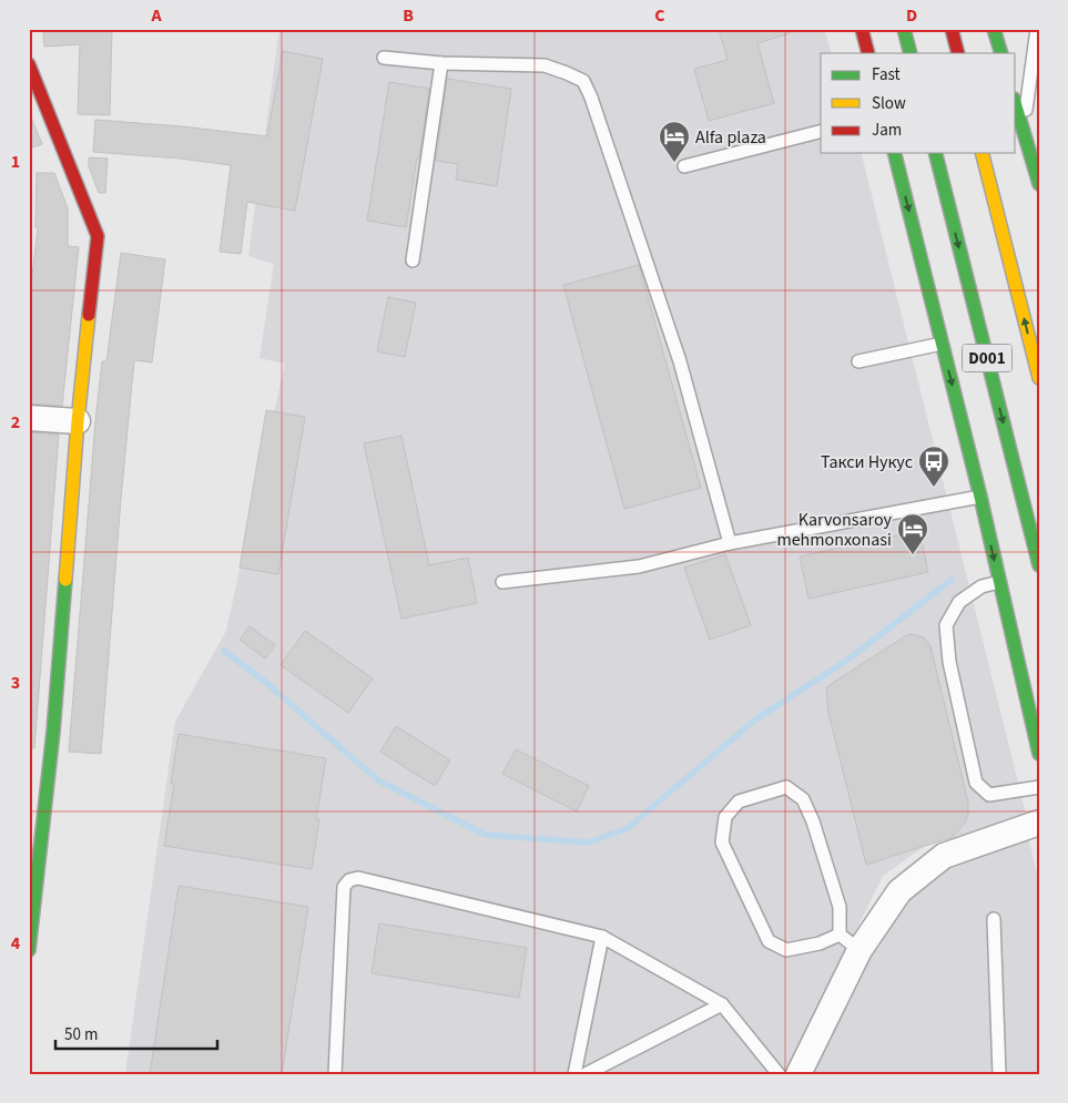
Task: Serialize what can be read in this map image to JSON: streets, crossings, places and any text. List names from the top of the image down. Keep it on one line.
{"streets":{"main road":["D001"]},"places":{"hotel":["Alfa plaza","Karvonsaroy mehmonxonasi"],"bus stop":["Такси Нукус"]},"legend":["Fast","Slow","Jam"],"scale_bar":"50 m","grid":{"columns":["A","B","C","D"],"rows":["1","2","3","4"]}}
